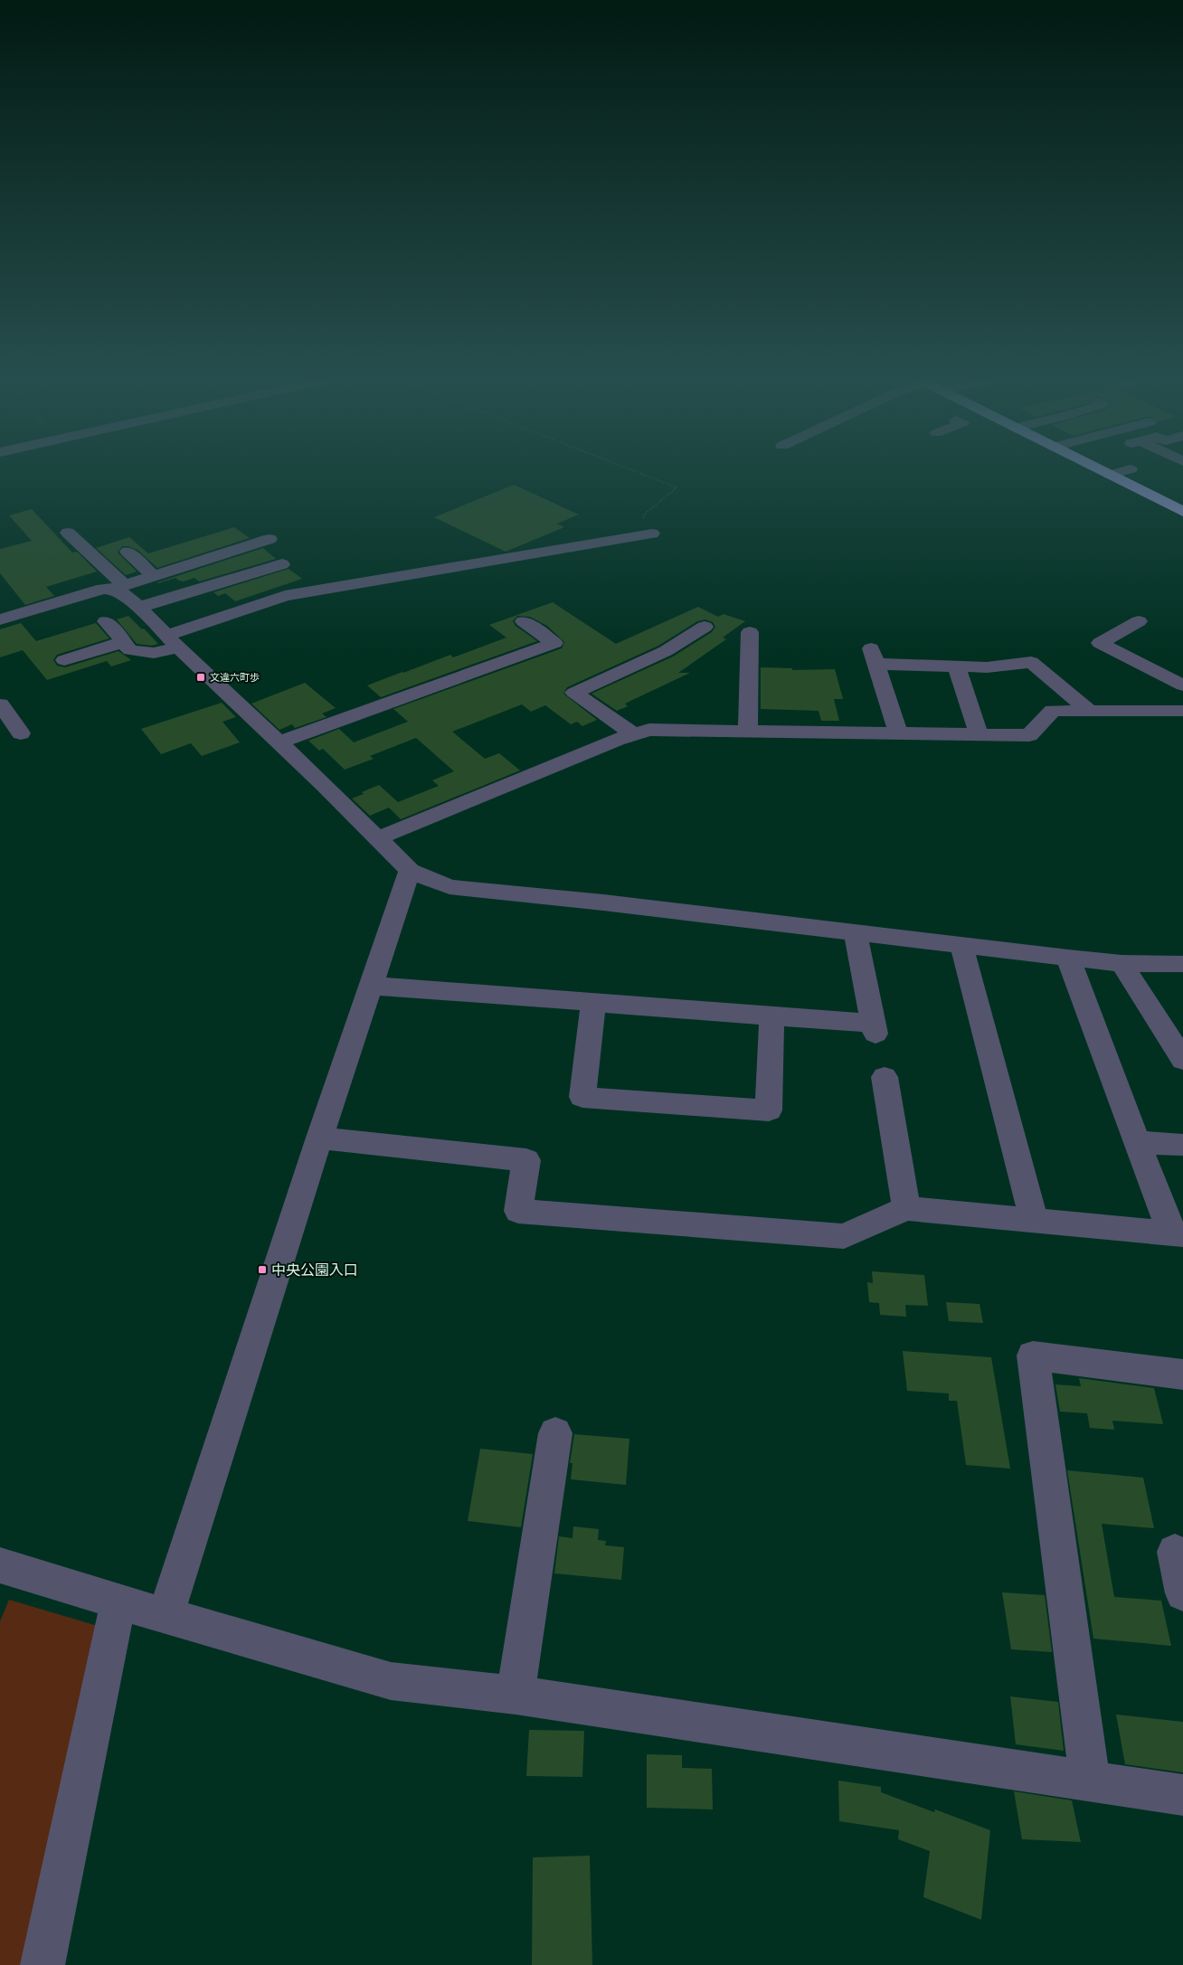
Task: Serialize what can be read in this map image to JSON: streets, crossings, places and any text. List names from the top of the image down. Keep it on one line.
{"places":{"transit":["文違六町歩","中央公園入口"]}}
